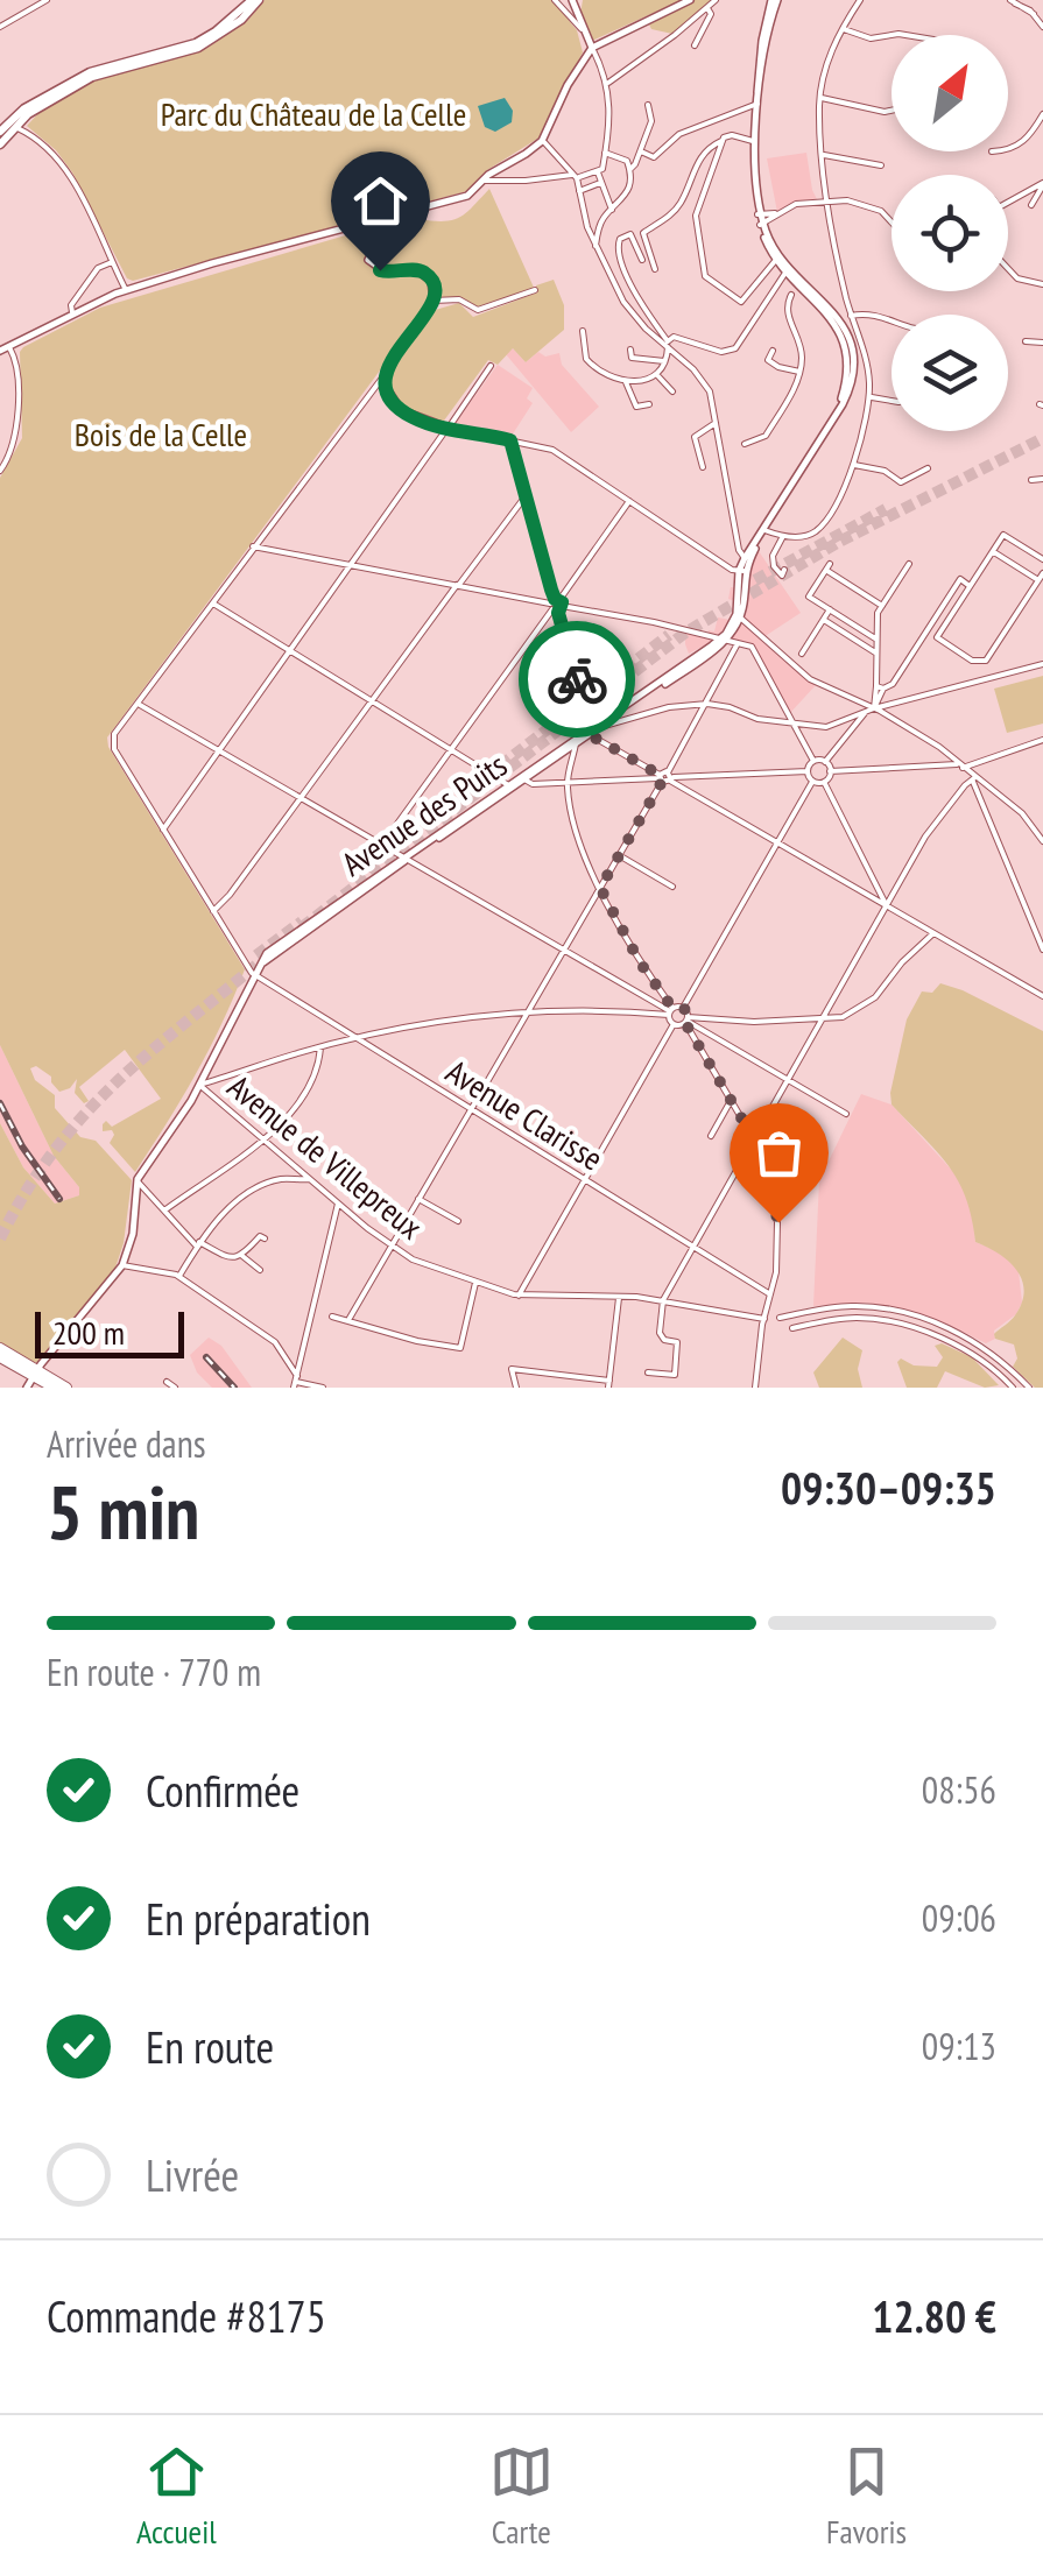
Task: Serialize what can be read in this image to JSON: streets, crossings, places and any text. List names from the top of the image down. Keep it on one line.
{"streets":{"street":["Avenue des Puits","Avenue Clarisse","Avenue de Villepreux"]},"crossings":[["Avenue des Puits","Avenue Clarisse"],["Avenue des Puits","Avenue de Villepreux"]],"parks":["Parc du Château de la Celle","Bois de la Celle"],"scale_bar":"200 m","north":"top right","page":{"scale":"200 m","heading":["5 min","Arrivée dans","09:30–09:35"],"panel":["Commande #8175","12.80 €"],"bar":"En route · 770 m","list":[["Confirmée","08:56"],["En préparation","09:06"],["En route","09:13"],"Livrée"],"tabs":["Accueil","Carte","Favoris"]}}
